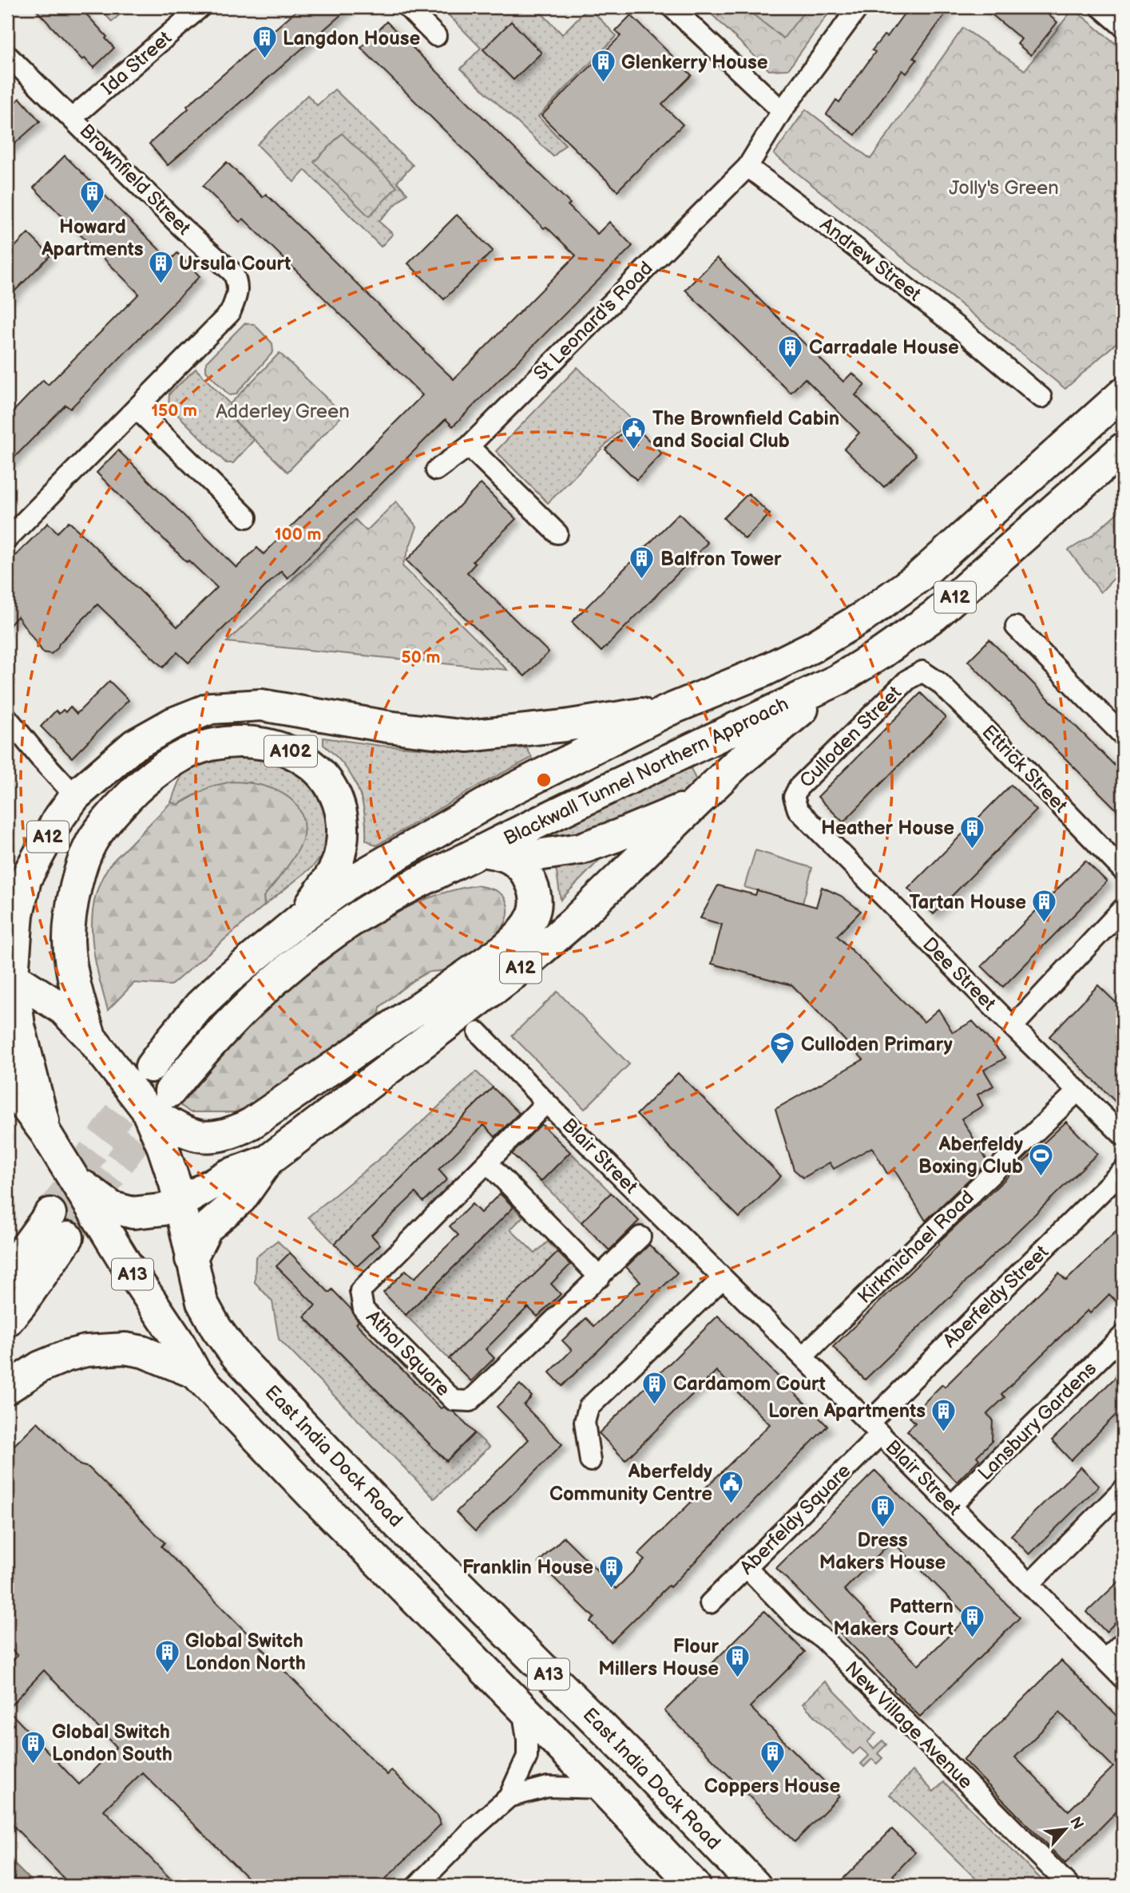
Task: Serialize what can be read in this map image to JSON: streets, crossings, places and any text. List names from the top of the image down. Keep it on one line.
{"streets":{"highway":["A12","A102","Blackwall Tunnel Northern Approach","A13","East India Dock Road"],"street":["Ida Street","Brownfield Street","Andrew Street","St Leonard's Road","Culloden Street","Ettrick Street","Dee Street","Blair Street","Kirkmichael Road","Aberfeldy Street","Athol Square","Lansbury Gardens","Aberfeldy Square","New Village Avenue"]},"crossings":[["Ida Street","Brownfield Street"],["Andrew Street","St Leonard's Road"],["A12","Blackwall Tunnel Northern Approach"],["A12","A13"],["A12","East India Dock Road"],["Culloden Street","Ettrick Street"],["Culloden Street","Dee Street"],["A102","Blackwall Tunnel Northern Approach"],["A102","East India Dock Road"],["Blackwall Tunnel Northern Approach","East India Dock Road"],["Dee Street","Kirkmichael Road"],["Blair Street","Kirkmichael Road"],["Blair Street","Aberfeldy Street"],["Blair Street","Athol Square"],["Blair Street","Lansbury Gardens"],["Blair Street","Aberfeldy Square"],["Aberfeldy Street","Aberfeldy Square"],["Aberfeldy Square","New Village Avenue"]],"parks":["Jolly's Green","Adderley Green"],"places":{"building":["Langdon House","Glenkerry House","Howard Apartments","Ursula Court","Carradale House","Balfron Tower","Heather House","Tartan House","Cardamom Court","Loren Apartments","Dress Makers House","Franklin House","Pattern Makers Court","Global Switch London North","Flour Millers House","Global Switch London South","Coppers House"],"public building":["The Brownfield Cabin and Social Club","Aberfeldy Community Centre"],"school or university":["Culloden Primary"],"sports":["Aberfeldy Boxing Club"]},"north":"top right","rings":["150 m","100 m","50 m"]}
